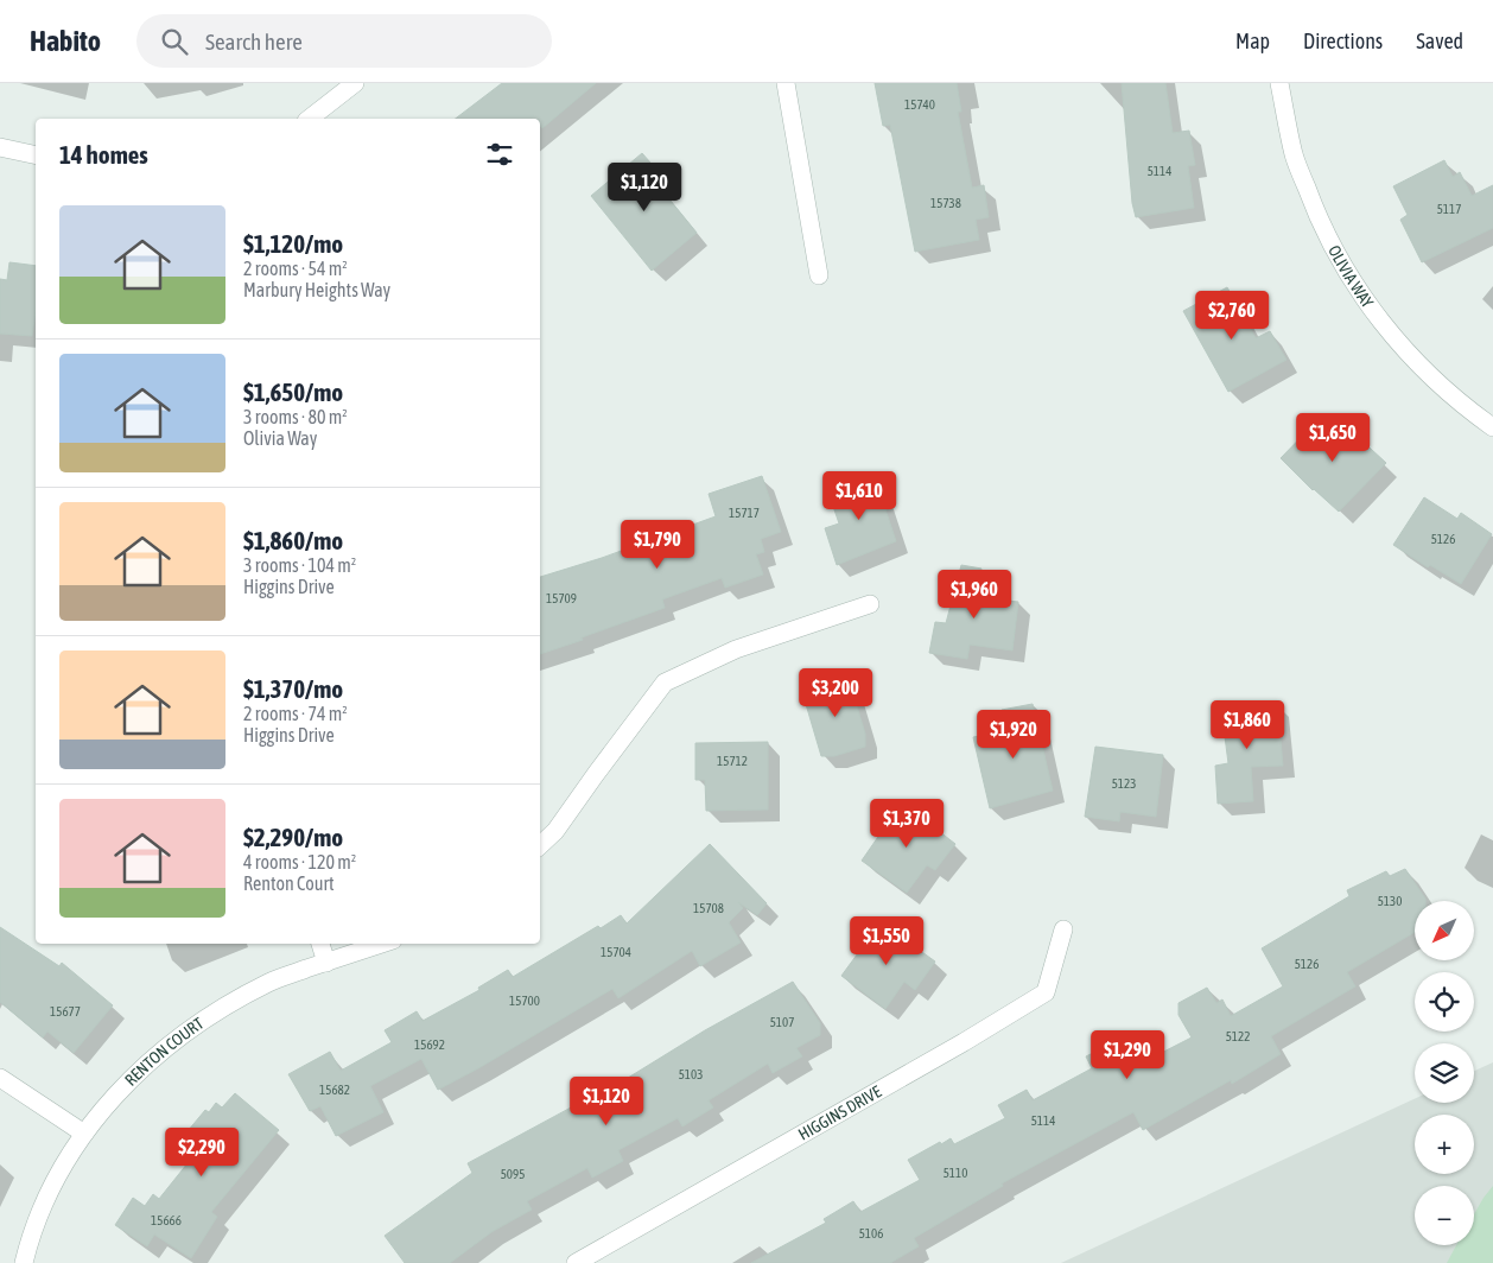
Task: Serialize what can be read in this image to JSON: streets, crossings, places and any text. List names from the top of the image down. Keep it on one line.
{"streets":{"street":["OLIVIA WAY","RENTON COURT","HIGGINS DRIVE"]},"house_numbers":["15740","5114","15738","5117","15717","5126","15709","15712","5123","5130","15708","15704","5126","15700","15677","5107","5122","15692","5103","15682","5114","5110","5095","15666","5106"],"north":"bottom left","page":{"header":"Habito","search":"Search here","nav":["Map","Directions","Saved"],"heading":"14 homes","price":["$1,120","$2,760","$1,650","$1,610","$1,790","$1,960","$3,200","$1,860","$1,920","$1,370","$1,550","$1,290","$1,120","$2,290"],"list":[{"name":"$1,120/mo","note":"2 rooms · 54 m² · Marbury Heights Way"},{"name":"$1,650/mo","note":"3 rooms · 80 m² · Olivia Way"},{"name":"$1,860/mo","note":"3 rooms · 104 m² · Higgins Drive"},{"name":"$1,370/mo","note":"2 rooms · 74 m² · Higgins Drive"},{"name":"$2,290/mo","note":"4 rooms · 120 m² · Renton Court"}],"map_buttons":["+","−"]}}
